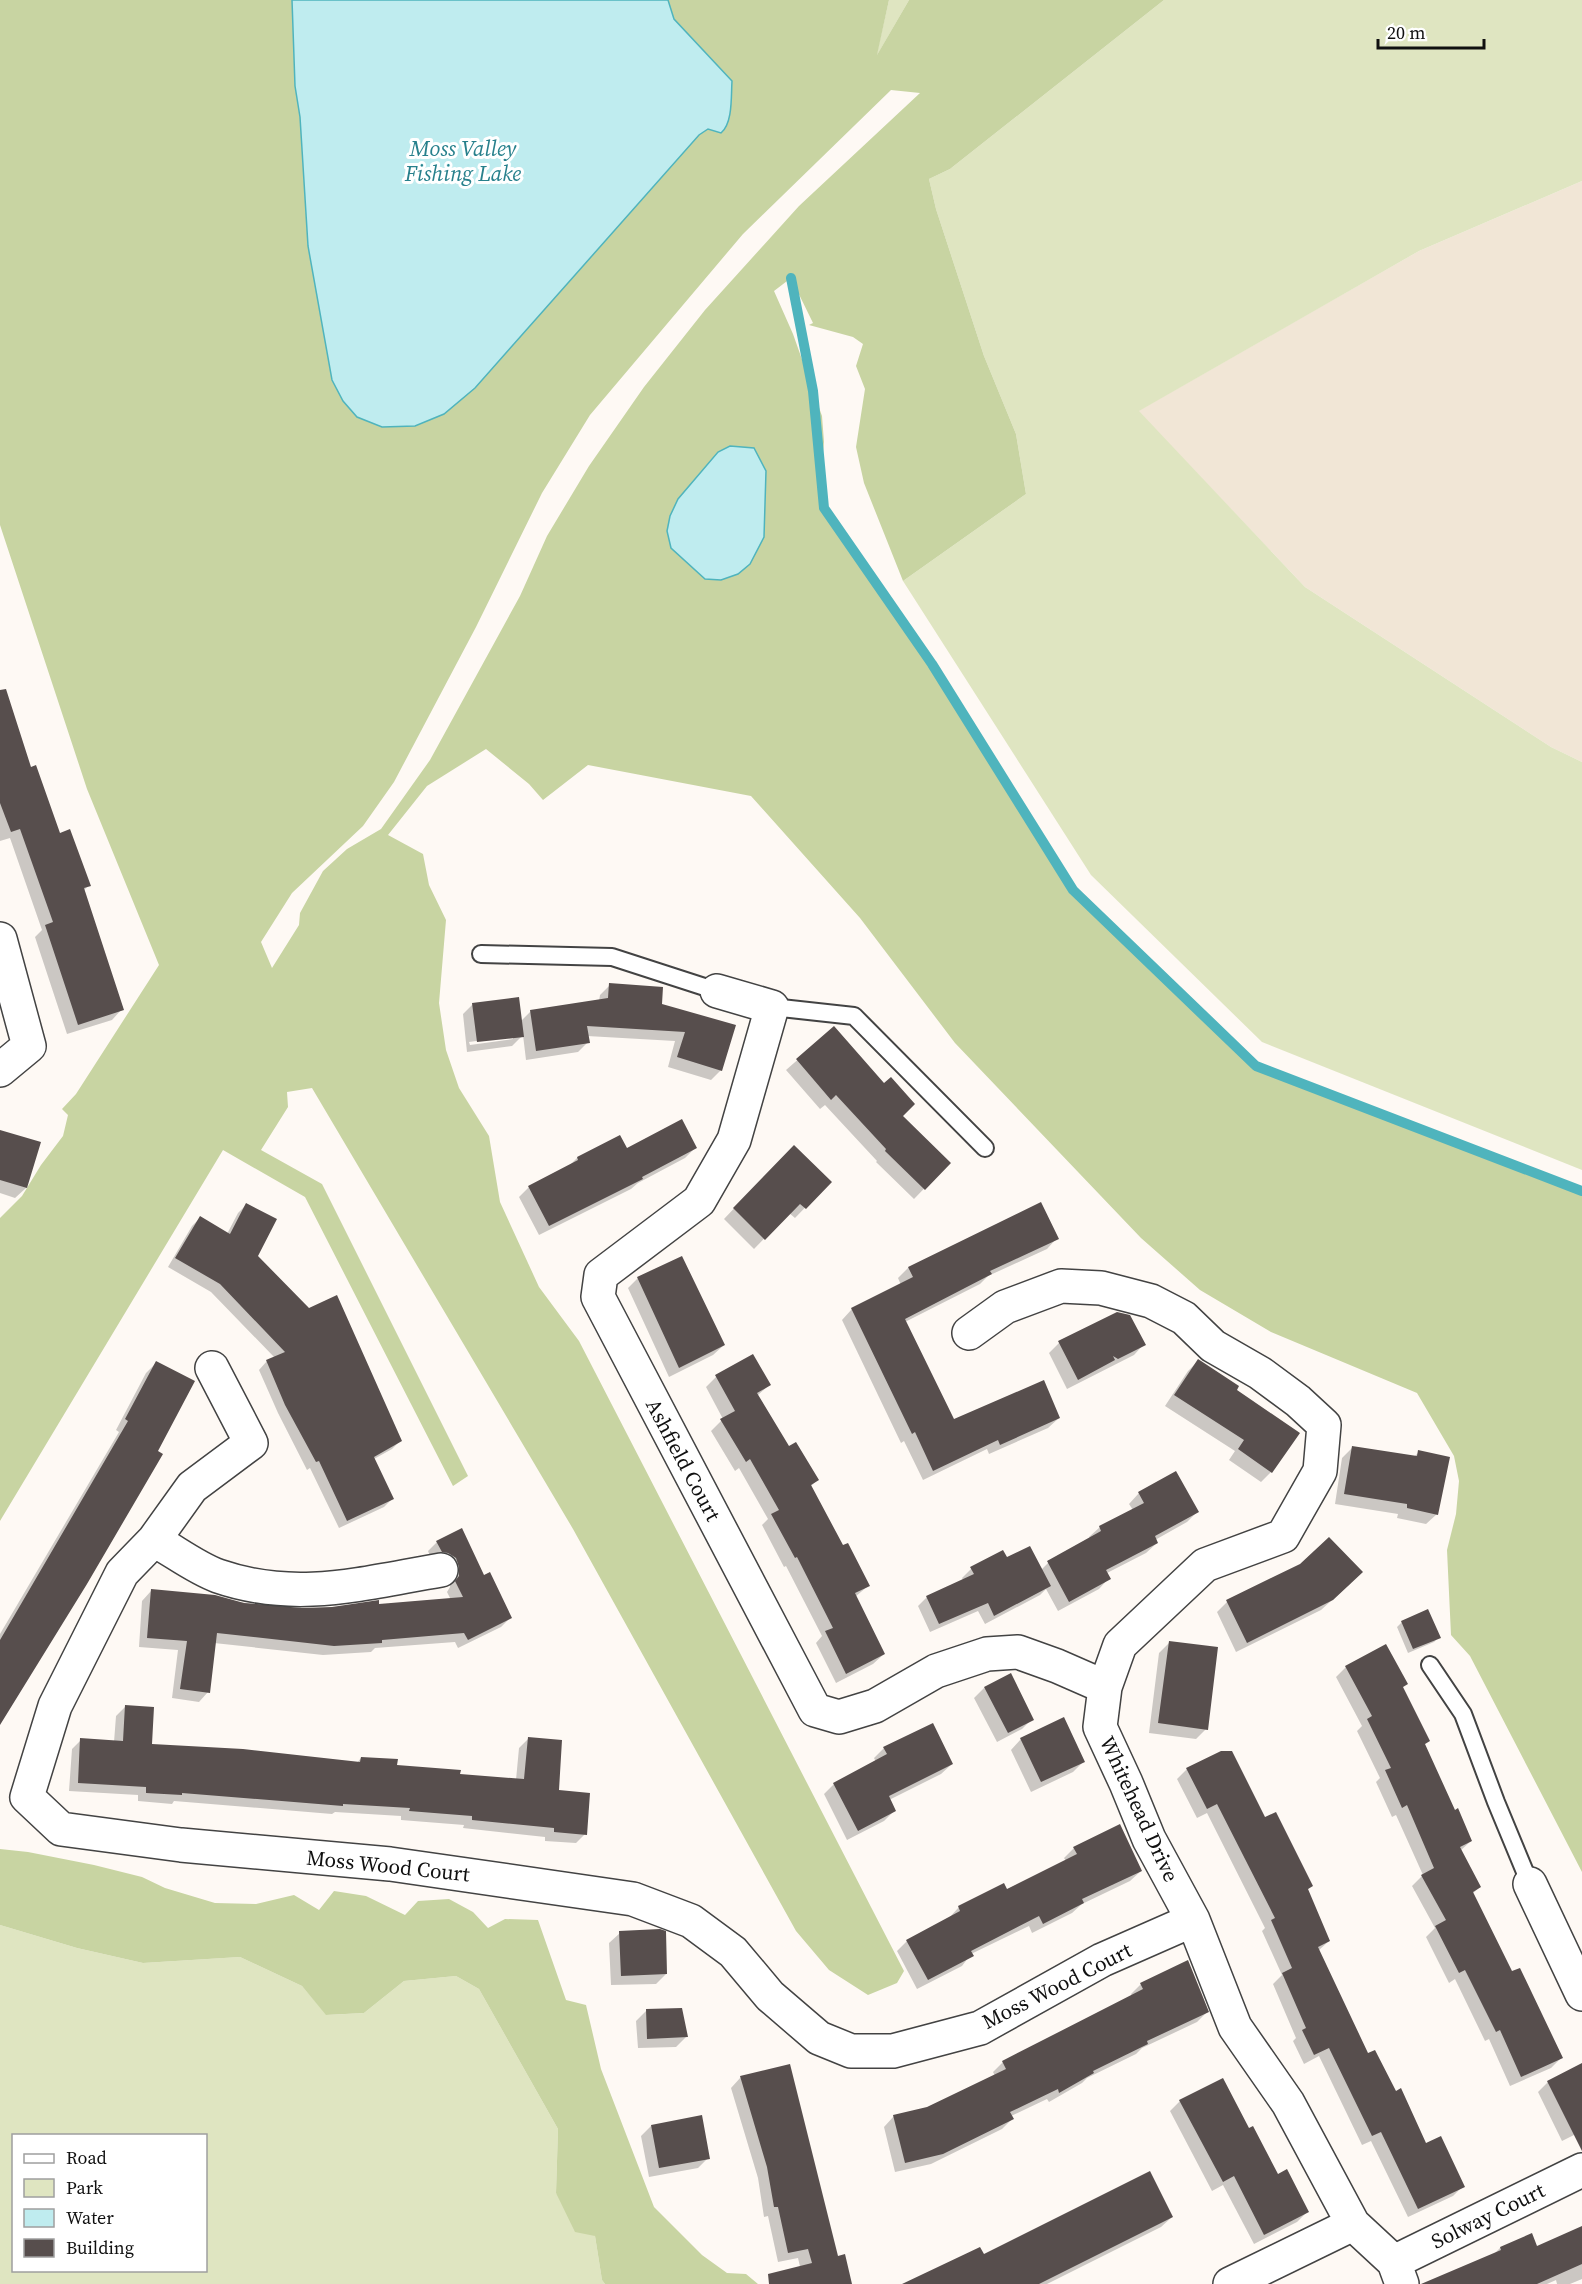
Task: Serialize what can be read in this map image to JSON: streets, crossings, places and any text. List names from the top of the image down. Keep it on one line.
{"streets":{"street":["Ashfield Court","Whitehead Drive","Moss Wood Court","Solway Court"]},"crossings":[["Ashfield Court","Whitehead Drive"],["Whitehead Drive","Moss Wood Court"],["Whitehead Drive","Solway Court"]],"water":["Moss Valley Fishing Lake"],"legend":["Road","Park","Water","Building"],"scale_bar":"20 m"}
